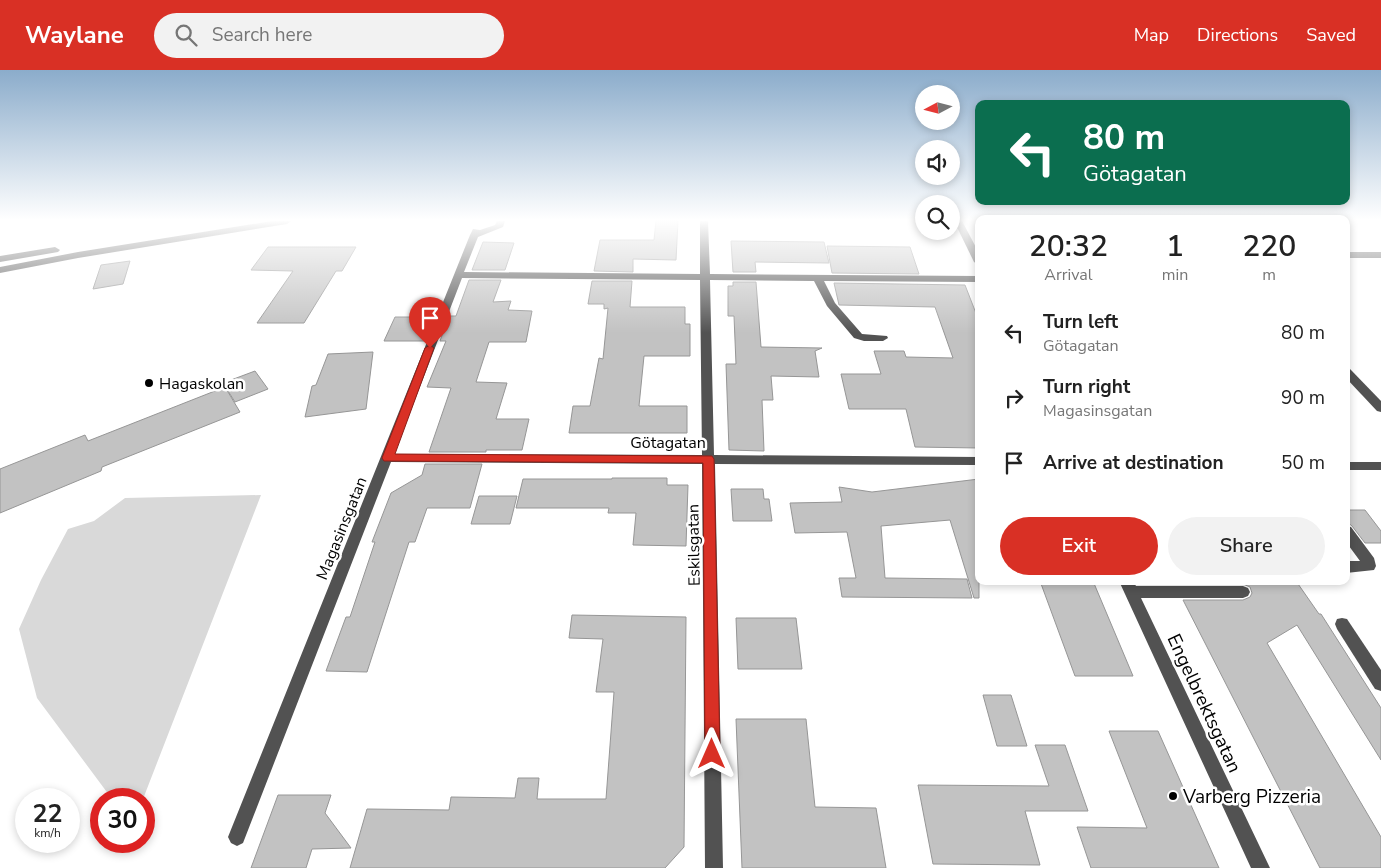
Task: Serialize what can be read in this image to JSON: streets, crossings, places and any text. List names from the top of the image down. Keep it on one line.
{"streets":{"street":["Götagatan","Magasinsgatan","Eskilsgatan","Engelbrektsgatan"]},"crossings":[["Götagatan","Magasinsgatan"],["Götagatan","Eskilsgatan"]],"places":["Hagaskolan","Varberg Pizzeria"],"north":"left","page":{"header":"Waylane","search":"Search here","nav":["Map","Directions","Saved"],"turn":["80 m","Götagatan"],"eta":["20:32","Arrival","1","min","220","m"],"list":[{"name":"Turn left","note":"Götagatan","value":"80 m"},{"name":"Turn right","note":"Magasinsgatan","value":"90 m"},{"name":"Arrive at destination","value":"50 m"}],"buttons":["Exit","Share"],"speed":"22 km/h","limit":"30"}}
